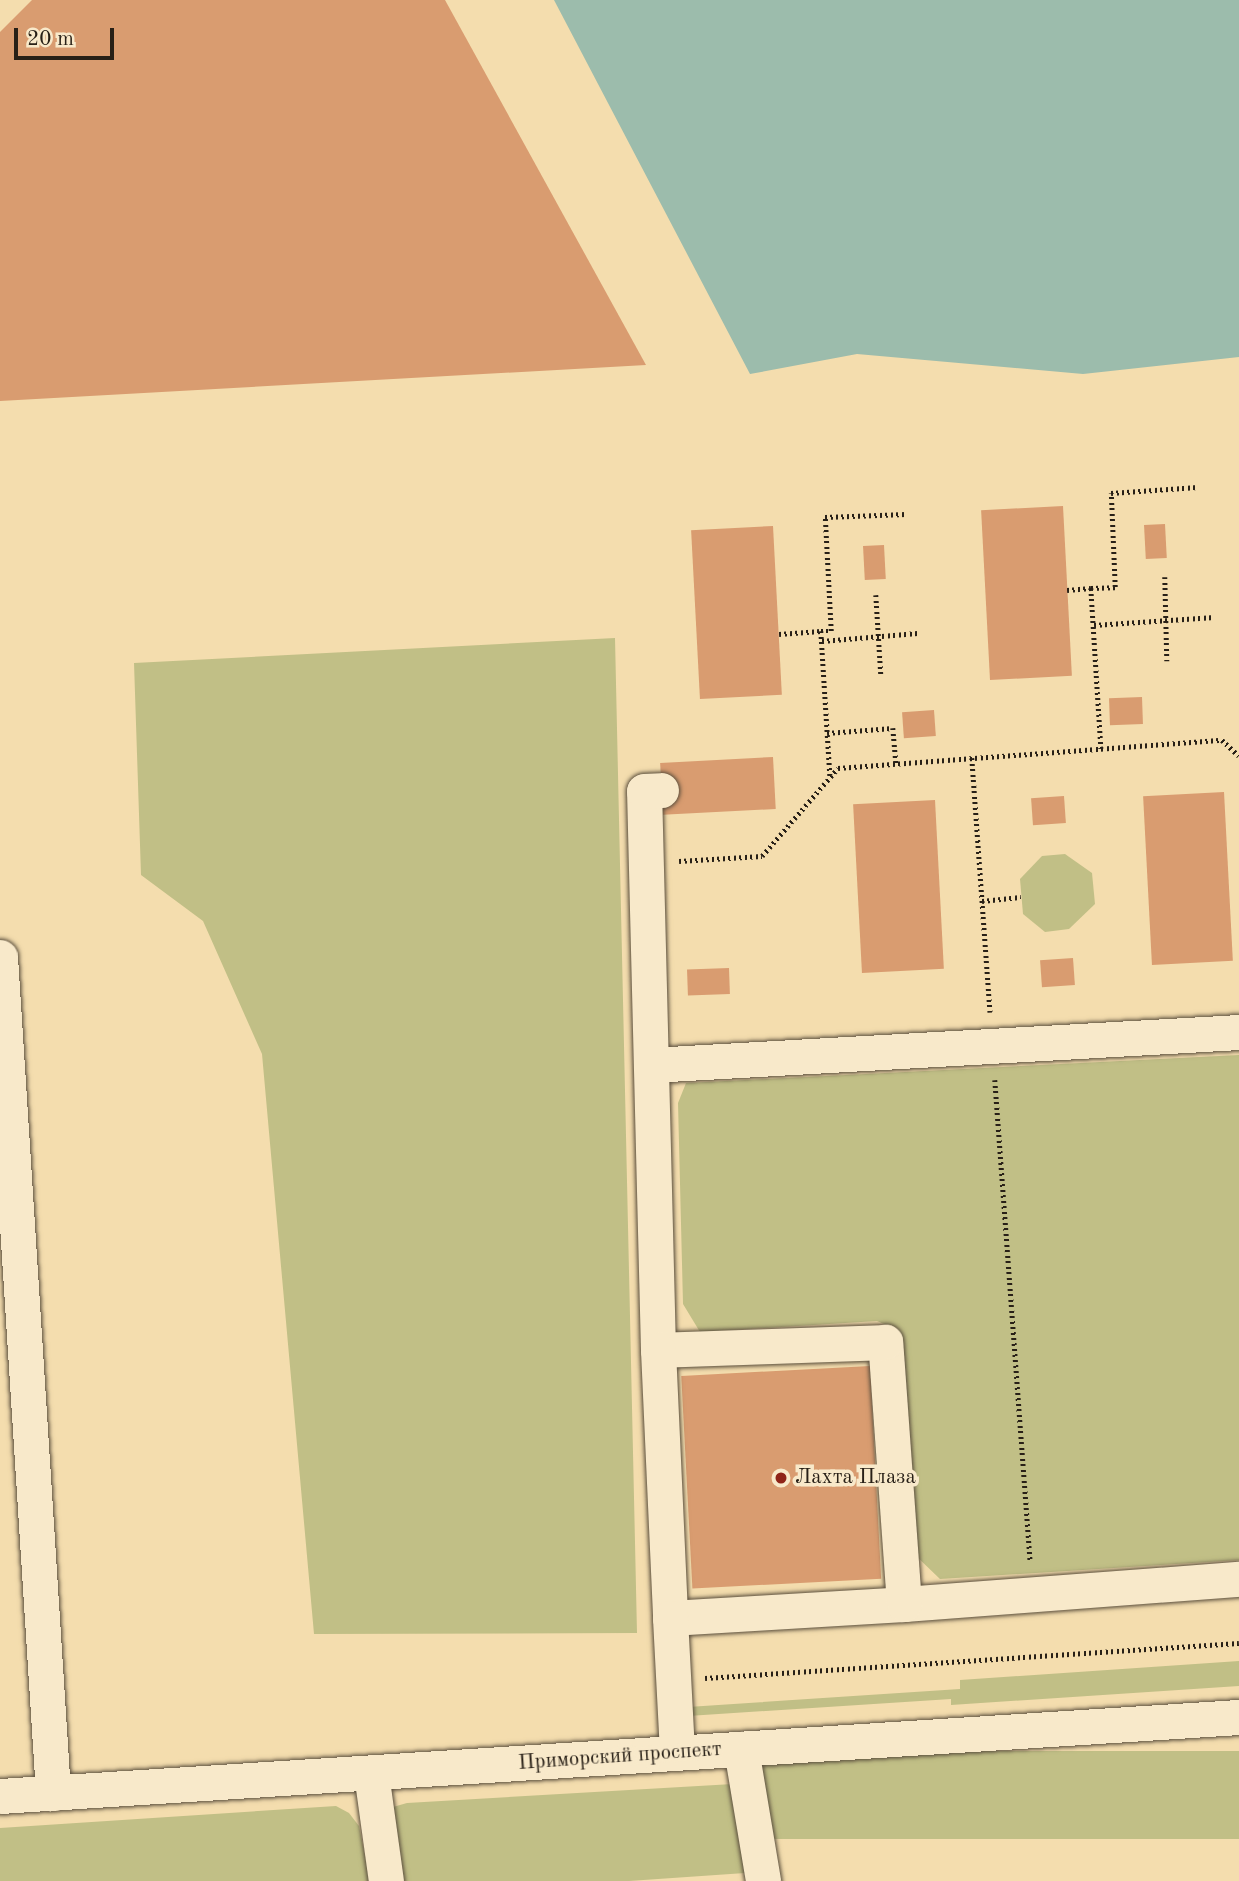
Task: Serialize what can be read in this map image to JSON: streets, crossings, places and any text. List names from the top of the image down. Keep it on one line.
{"streets":{"street":["Приморский проспект"]},"places":["Лахта Плаза"],"scale_bar":"20 m"}
